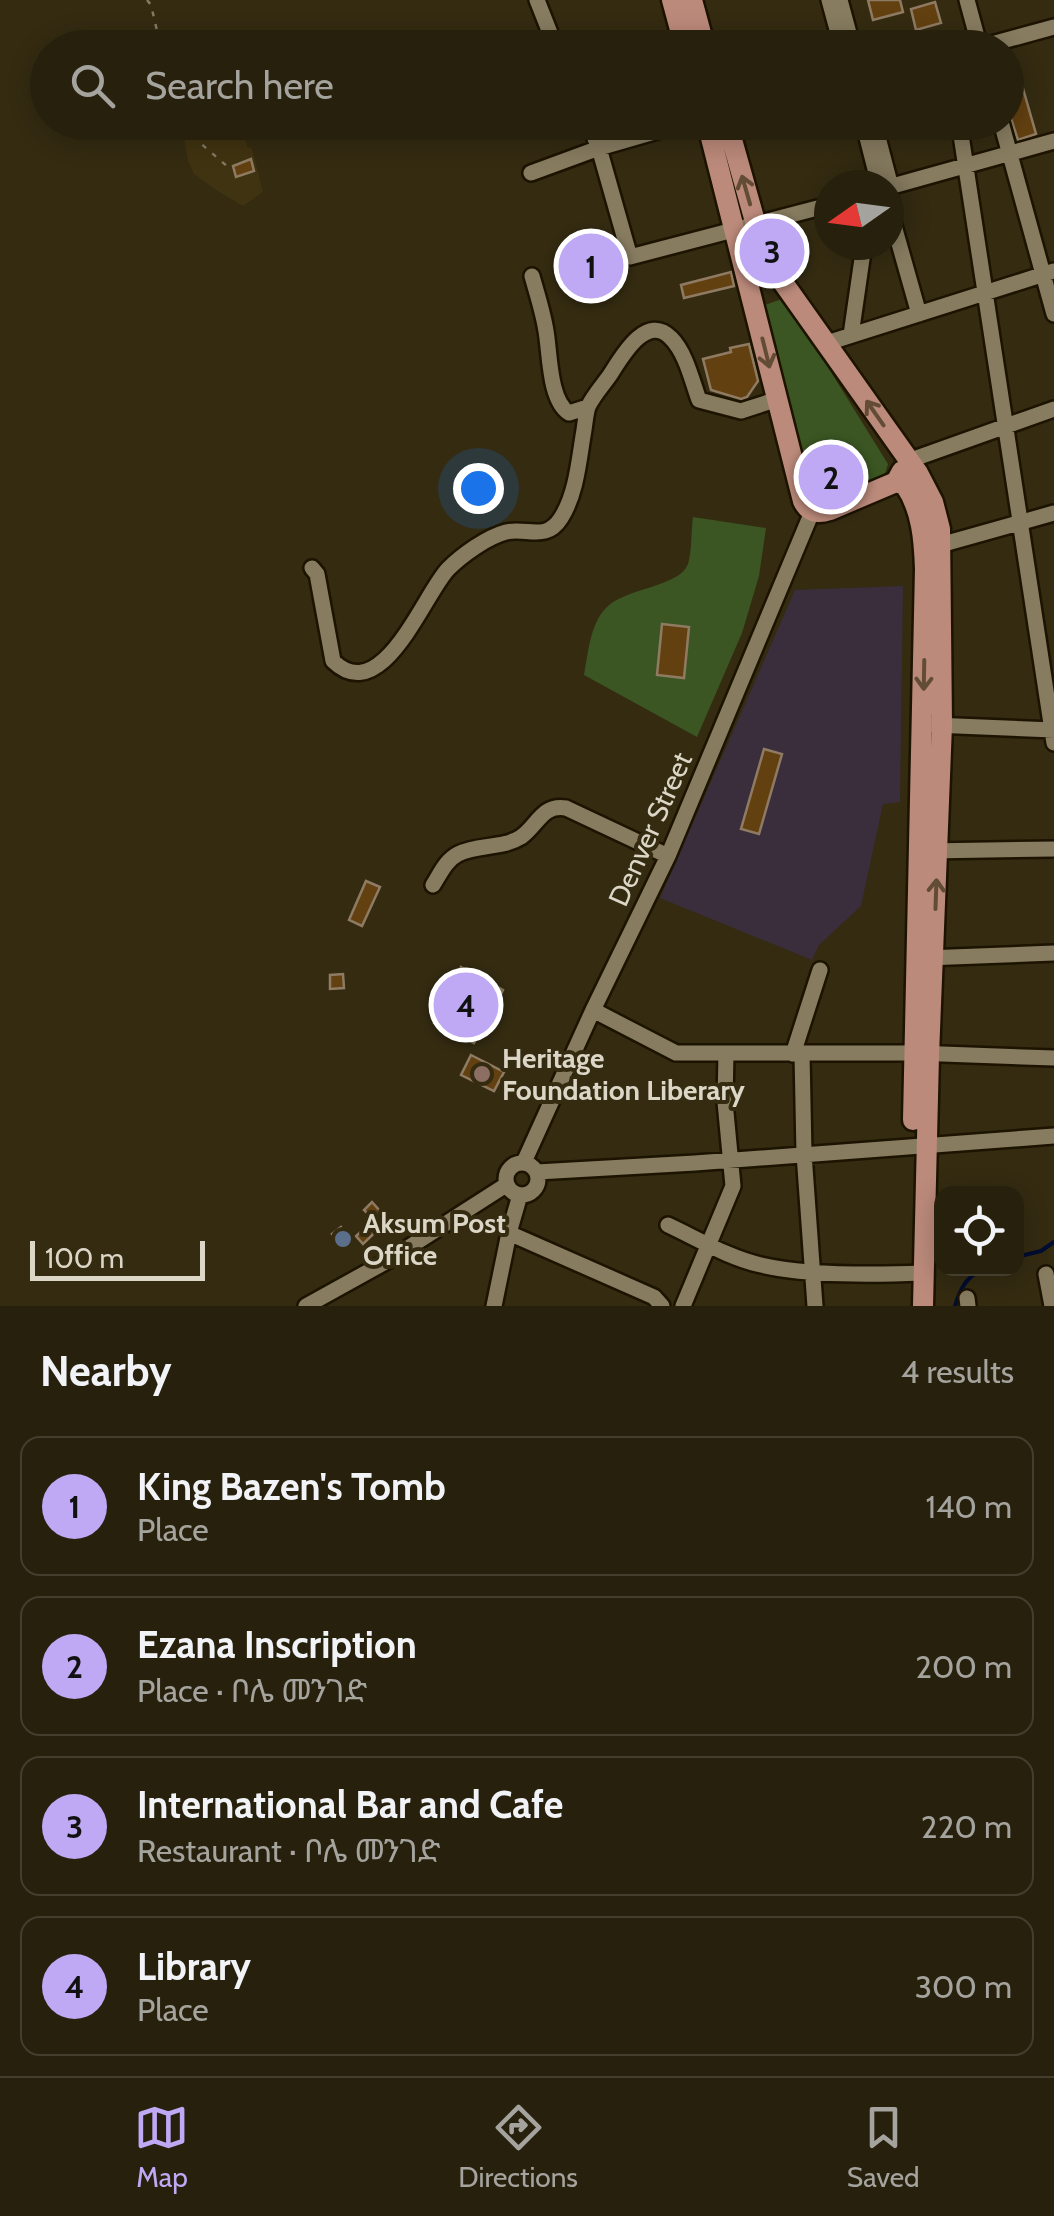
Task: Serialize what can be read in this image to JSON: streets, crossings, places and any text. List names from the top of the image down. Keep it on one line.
{"streets":{"street":["Denver Street"]},"places":["Heritage Foundation Liberary","Aksum Post Office"],"scale_bar":"100 m","north":"left","page":{"search":"Search here","pins":["3","1","2","4"],"scale":"100 m","heading":["Nearby","4 results"],"list":[{"mark":"1","name":"King Bazen's Tomb","note":"Place","value":"140 m"},{"mark":"2","name":"Ezana Inscription","note":"Place · ቦሌ መንገድ","value":"200 m"},{"mark":"3","name":"International Bar and Cafe","note":"Restaurant · ቦሌ መንገድ","value":"220 m"},{"mark":"4","name":"Library","note":"Place","value":"300 m"}],"nav":["Map","Directions","Saved"]}}
